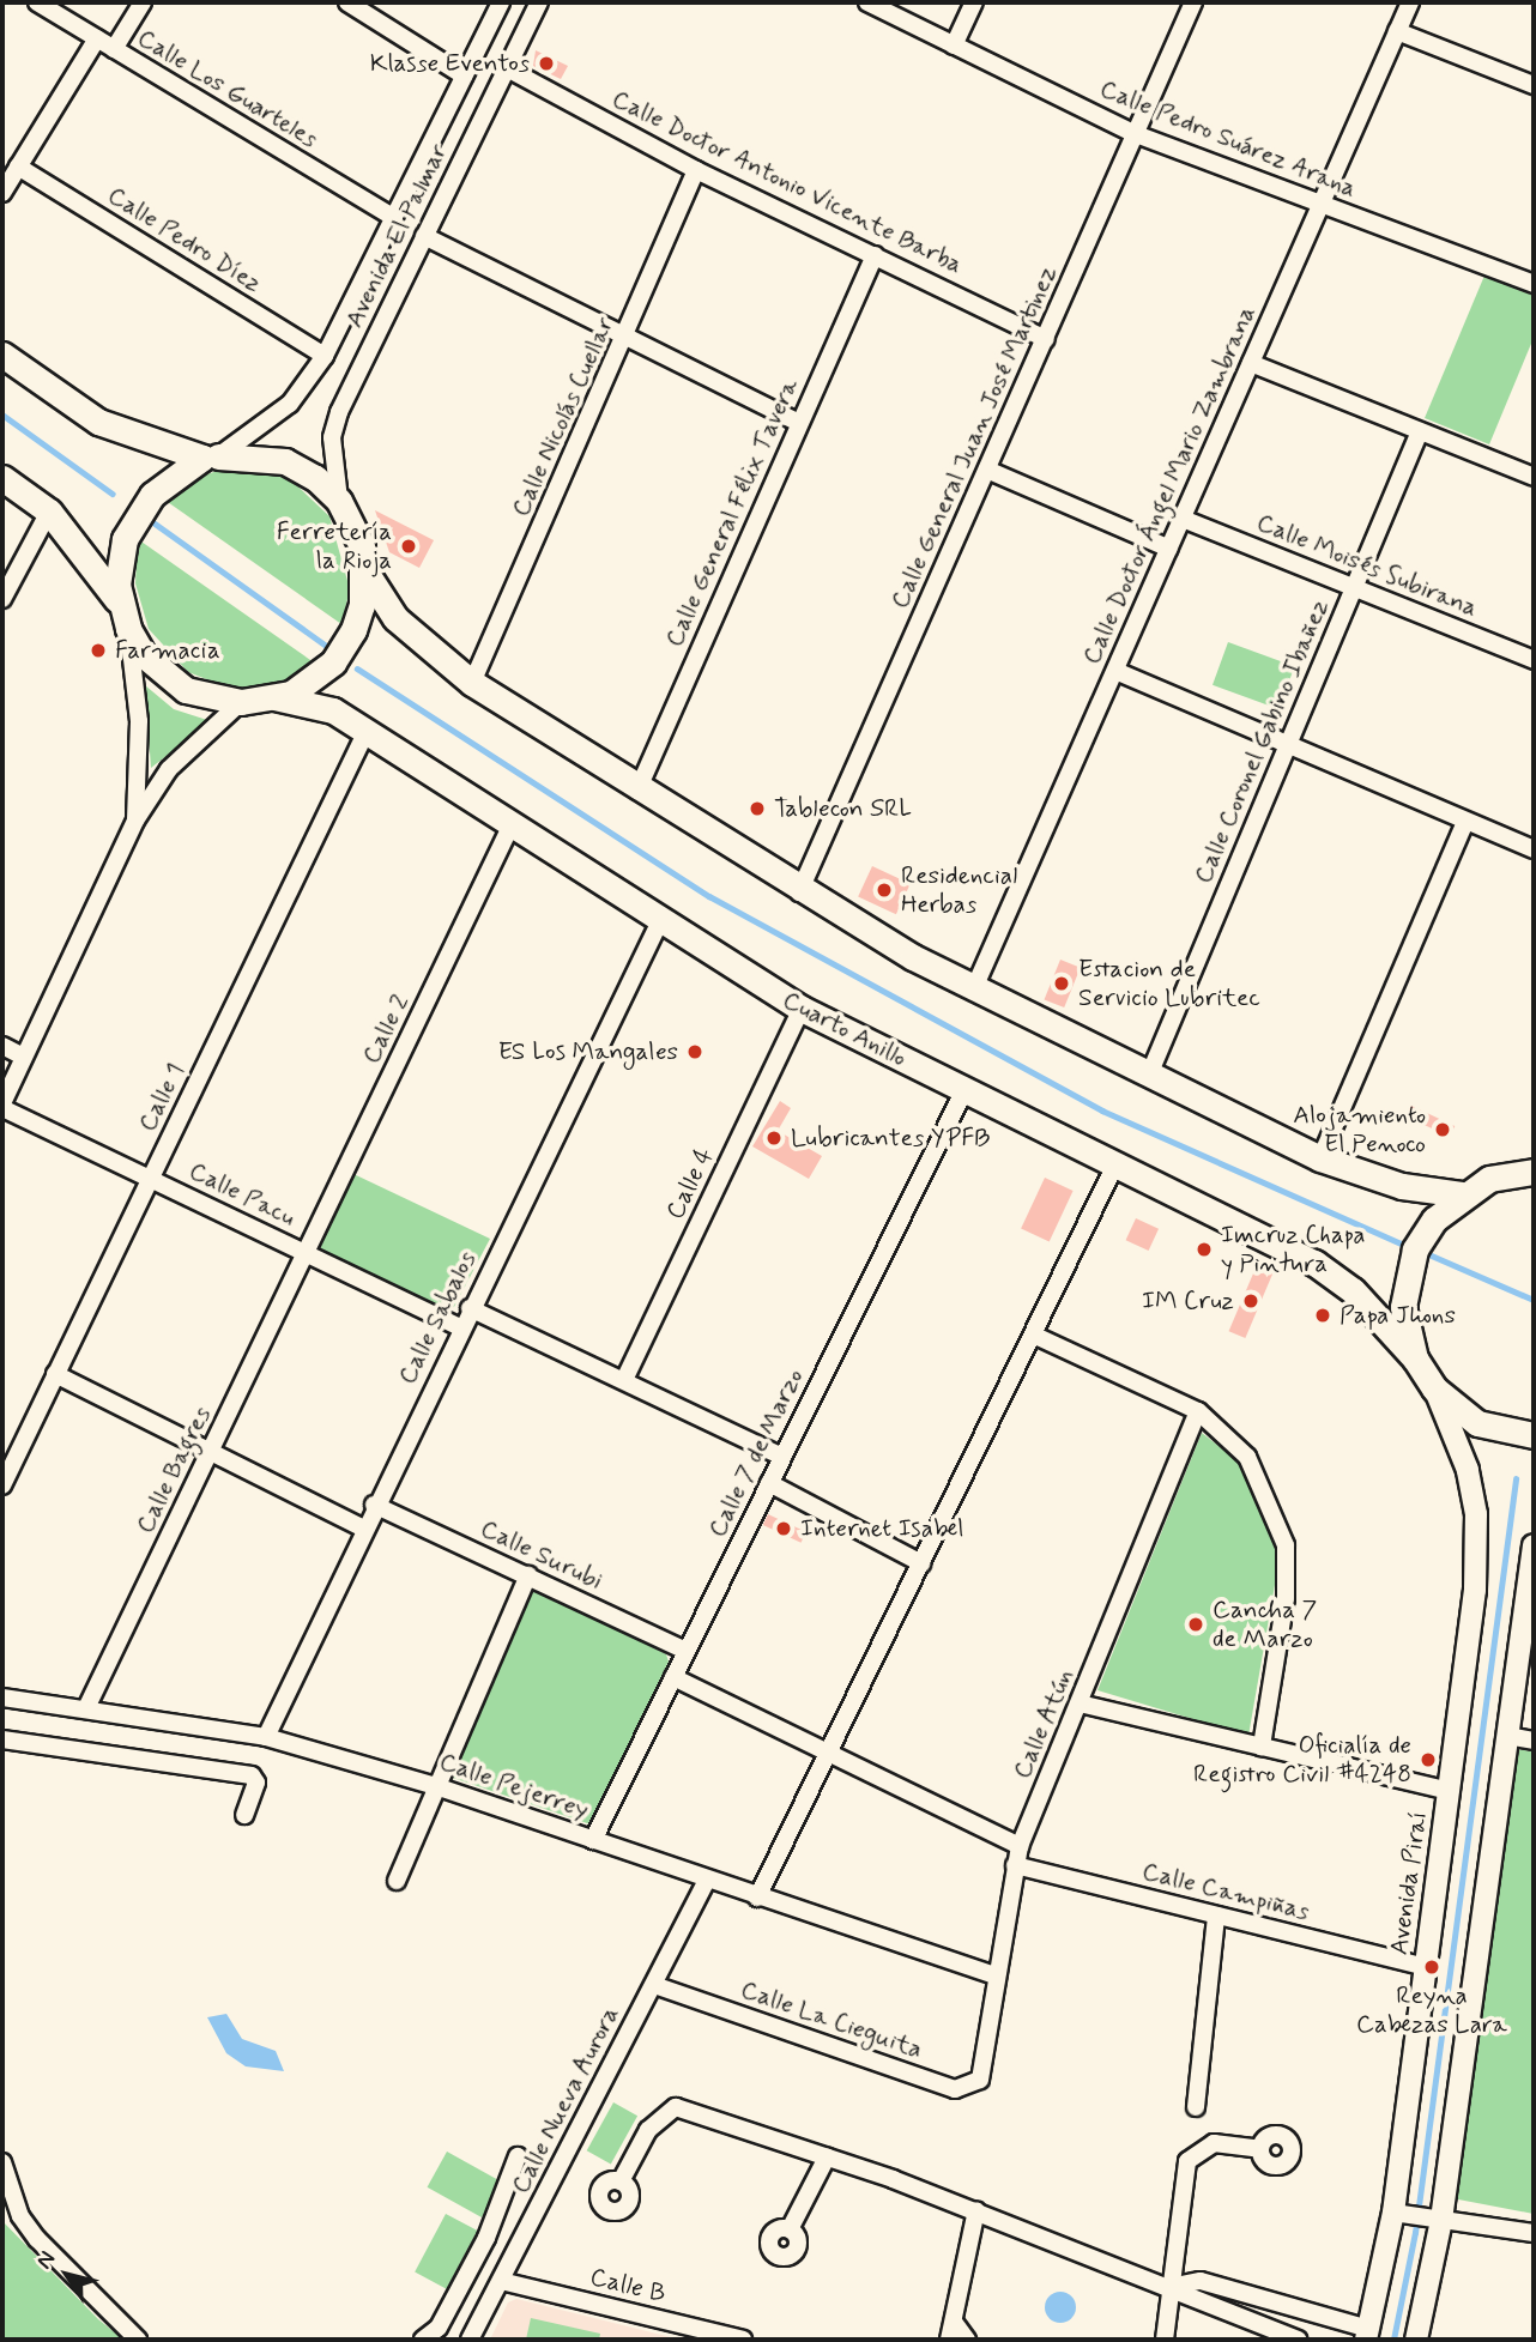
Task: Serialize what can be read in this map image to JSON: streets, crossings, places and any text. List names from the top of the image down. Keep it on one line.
{"streets":{"highway":["Cuarto Anillo"],"main road":["Avenida Piraí"],"street":["Calle Los Guarteles","Calle Pedro Suárez Arana","Calle Doctor Antonio Vicente Barba","Avenida El Palmar","Calle Pedro Díez","Calle Nicolás Cuellar","Calle General Juan José Martinez","Calle Doctor Ángel Mario Zambrana","Calle General Félix Tavera","Calle Moisés Subirana","Calle Coronel Gabino Ibañez","Calle 2","Calle 1","Calle 4","Calle Pacu","Calle Sabalos","Calle 7 de Marzo","Calle Bagres","Calle Surubi","Calle Atún","Calle Pejerrey","Calle Campiñas","Calle La Cieguita","Calle Nueva Aurora","Calle B"]},"crossings":[["Calle Los Guarteles","Avenida El Palmar"],["Calle Pedro Suárez Arana","Calle General Juan José Martinez"],["Calle Pedro Suárez Arana","Calle Doctor Ángel Mario Zambrana"],["Calle Doctor Antonio Vicente Barba","Avenida El Palmar"],["Calle Doctor Antonio Vicente Barba","Calle Nicolás Cuellar"],["Calle Doctor Antonio Vicente Barba","Calle General Juan José Martinez"],["Calle Doctor Antonio Vicente Barba","Calle General Félix Tavera"],["Avenida El Palmar","Calle Pedro Díez"],["Avenida El Palmar","Cuarto Anillo"],["Calle Doctor Ángel Mario Zambrana","Calle Moisés Subirana"],["Calle Moisés Subirana","Calle Coronel Gabino Ibañez"],["Calle 2","Cuarto Anillo"],["Calle 2","Calle Pacu"],["Calle 2","Calle Bagres"],["Cuarto Anillo","Calle 1"],["Cuarto Anillo","Calle 4"],["Cuarto Anillo","Calle Sabalos"],["Cuarto Anillo","Calle 7 de Marzo"],["Calle 1","Calle Pacu"],["Calle Pacu","Calle Sabalos"],["Calle Pacu","Calle Bagres"],["Calle Sabalos","Calle Surubi"],["Calle Sabalos","Calle Pejerrey"],["Calle 7 de Marzo","Calle Surubi"],["Calle 7 de Marzo","Calle Pejerrey"],["Calle Bagres","Calle Pejerrey"],["Calle Atún","Calle Pejerrey"],["Calle Atún","Calle Campiñas"],["Calle Atún","Calle La Cieguita"],["Calle Pejerrey","Calle Nueva Aurora"],["Avenida Piraí","Calle Campiñas"],["Calle La Cieguita","Calle Nueva Aurora"],["Calle Nueva Aurora","Calle B"]],"places":["Klasse Eventos","Ferretería la Rioja","Farmacia","Tablecon SRL","Residencial Herbas","Estacion de Servicio Lubritec","ES Los Mangales","Alojamiento El Penoco","Lubricantes YPFB","Imcruz Chapa y Pintura","IM Cruz","Papa Jhons","Internet Isabel","Cancha 7 de Marzo","Oficialía de Registro Civil #4248","Reyna Cabezas Lara"],"north":"top left"}
